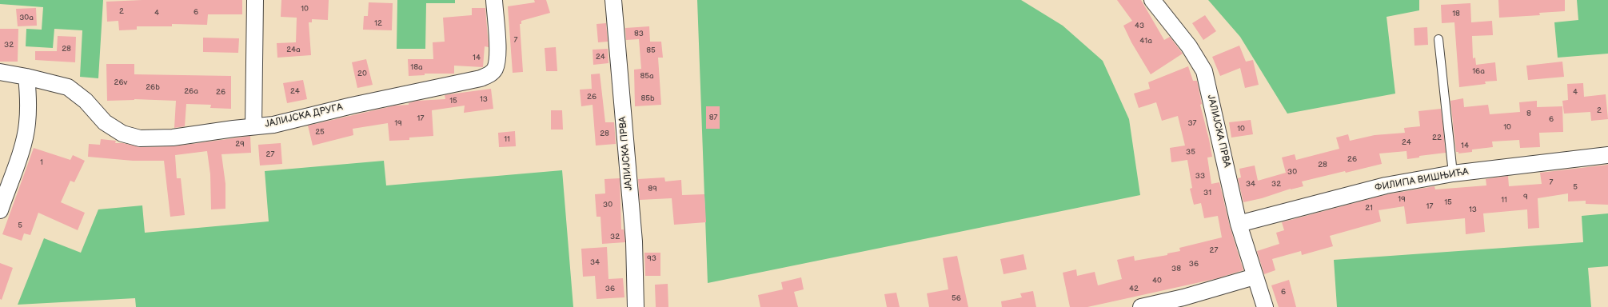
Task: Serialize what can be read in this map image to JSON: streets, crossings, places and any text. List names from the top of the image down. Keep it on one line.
{"streets":{"street":["ЈАЛИЈСКА ДРУГА","ЈАЛИЈСКА ПРВА","ФИЛИПА ВИШЊИЋА"]},"crossings":[["ЈАЛИЈСКА ПРВА","ФИЛИПА ВИШЊИЋА"]],"house_numbers":["10","2","6","4","18","30a","12","43","83","7","41a","32","28","24a","85","24","14","18a","16a","20","85a","26v","26b","26a","24","26","4","26","85b","13","15","2","8","87","17","6","19","37","10","10","25","28","22","11","24","29","14","35","27","26","1","28","30","33","7","34","32","5","89","31","9","19","11","15","30","17","21","13","5","32","27","93","34","36","38","40","36","42","6","56"]}
